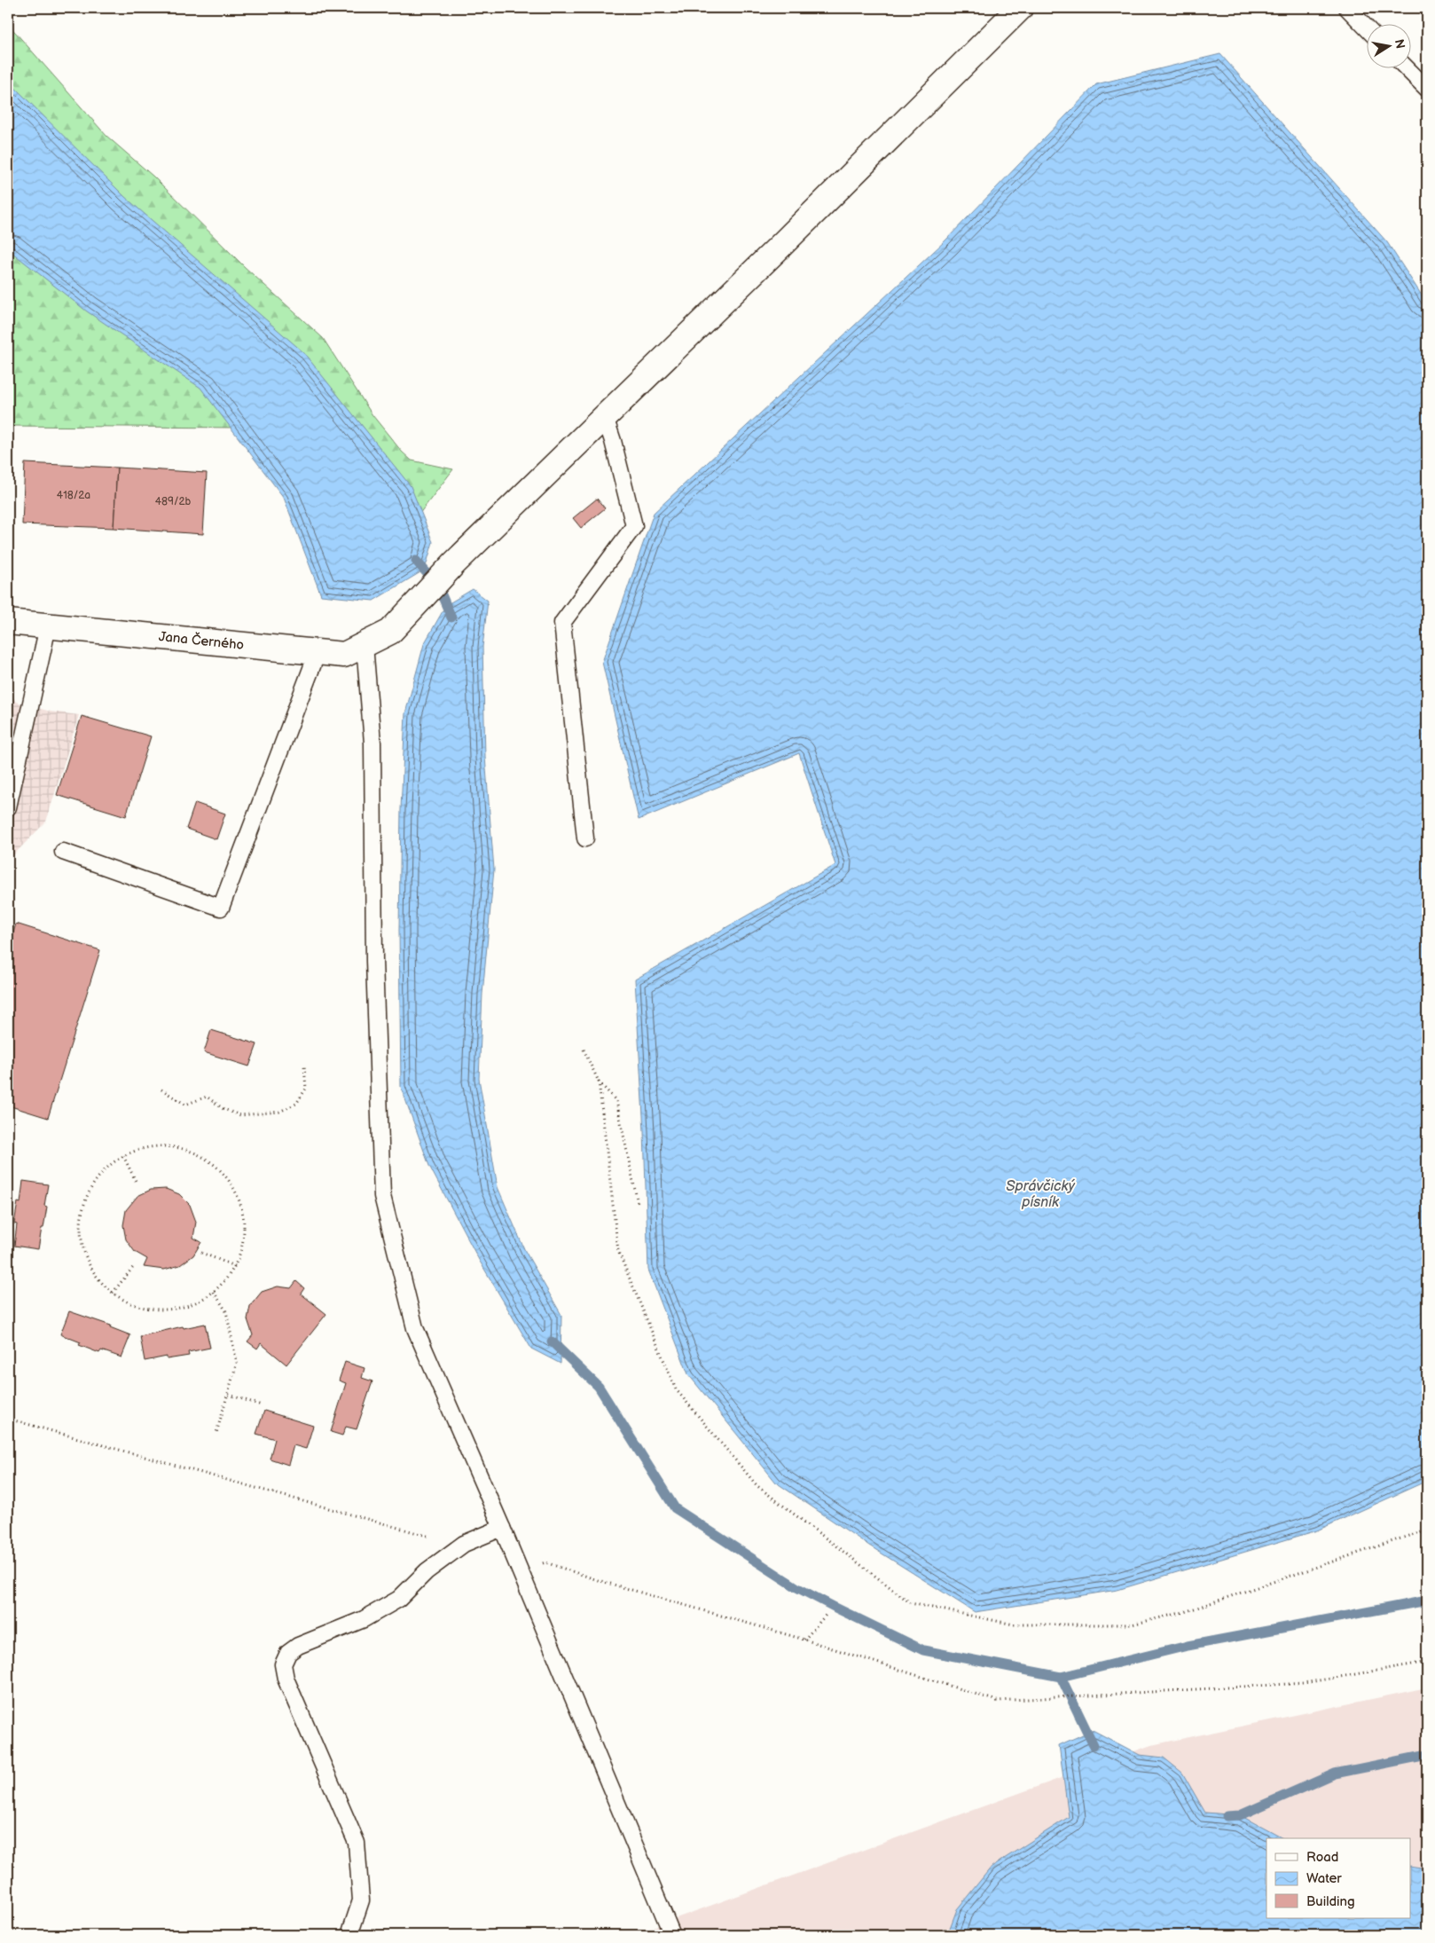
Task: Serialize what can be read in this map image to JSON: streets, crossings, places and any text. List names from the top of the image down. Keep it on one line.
{"streets":{"street":["Jana Černého"]},"water":["Správčický písník"],"house_numbers":["418/2a","489/2b"],"legend":["Road","Water","Building"],"north":"right"}
